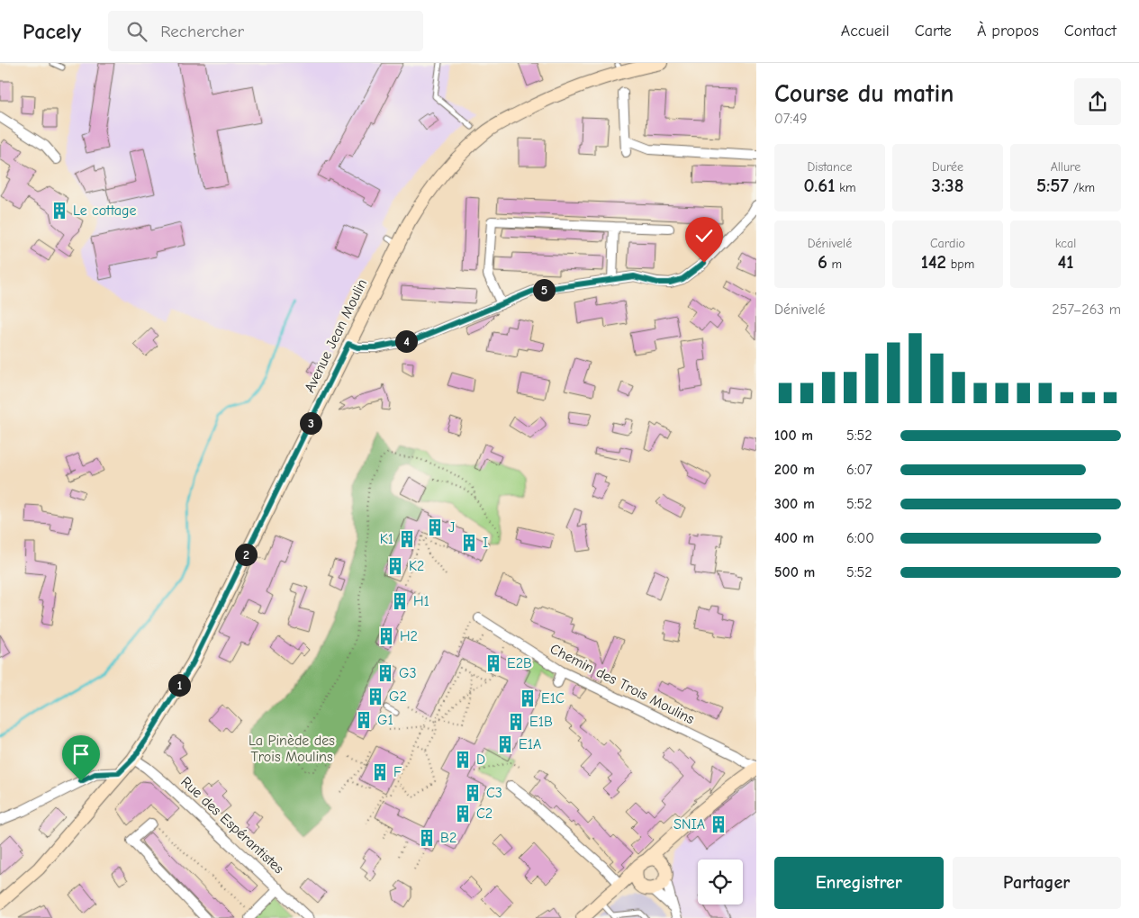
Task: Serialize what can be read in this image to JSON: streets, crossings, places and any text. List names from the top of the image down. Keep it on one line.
{"streets":{"main road":["Avenue Jean Moulin"],"street":["Chemin des Trois Moulins","Rue des Espérantistes"]},"crossings":[["Avenue Jean Moulin","Rue des Espérantistes"]],"parks":["La Pinède des Trois Moulins"],"places":{"building":["Le cottage","J","K1","I","K2","H1","H2","E2B","G3","G2","E1C","G1","E1B","E1A","D","F","C3","C2","SNIA","B2"]},"page":{"header":"Pacely","search":"Rechercher","nav":["Accueil","Carte","À propos","Contact"],"heading":["Course du matin","07:49"],"stats":[["Distance","0.61 km"],["Durée","3:38"],["Allure","5:57 /km"],["Dénivelé","6 m"],["Cardio","142 bpm"],["kcal","41"]],"pins":["5","4","3","2","1"],"chart":["Dénivelé","257–263 m"],"list":[{"name":"100 m","note":"5:52"},{"name":"200 m","note":"6:07"},{"name":"300 m","note":"5:52"},{"name":"400 m","note":"6:00"},{"name":"500 m","note":"5:52"}],"buttons":["Enregistrer","Partager"]}}
